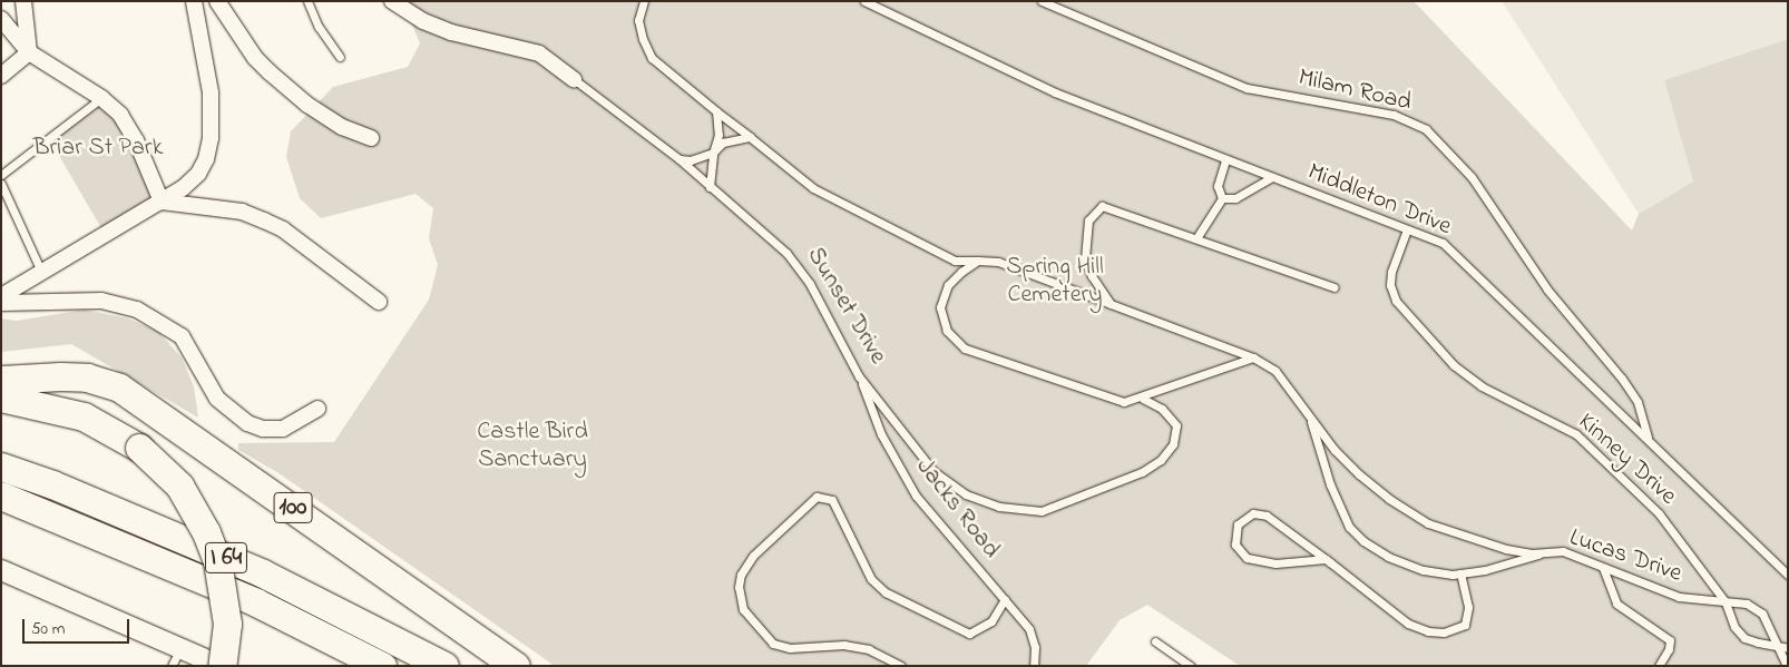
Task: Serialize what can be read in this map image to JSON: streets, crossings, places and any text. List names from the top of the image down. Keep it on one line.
{"streets":{"highway":["100","I 64"],"street":["Sunset Drive"],"lane":["Milam Road","Middleton Drive","Kinney Drive","Jacks Road","Lucas Drive"]},"crossings":[["Milam Road","Middleton Drive"],["Middleton Drive","Kinney Drive"],["Sunset Drive","Jacks Road"],["Kinney Drive","Lucas Drive"]],"parks":["Briar St Park","Spring Hill Cemetery","Castle Bird Sanctuary"],"scale_bar":"50 m"}
